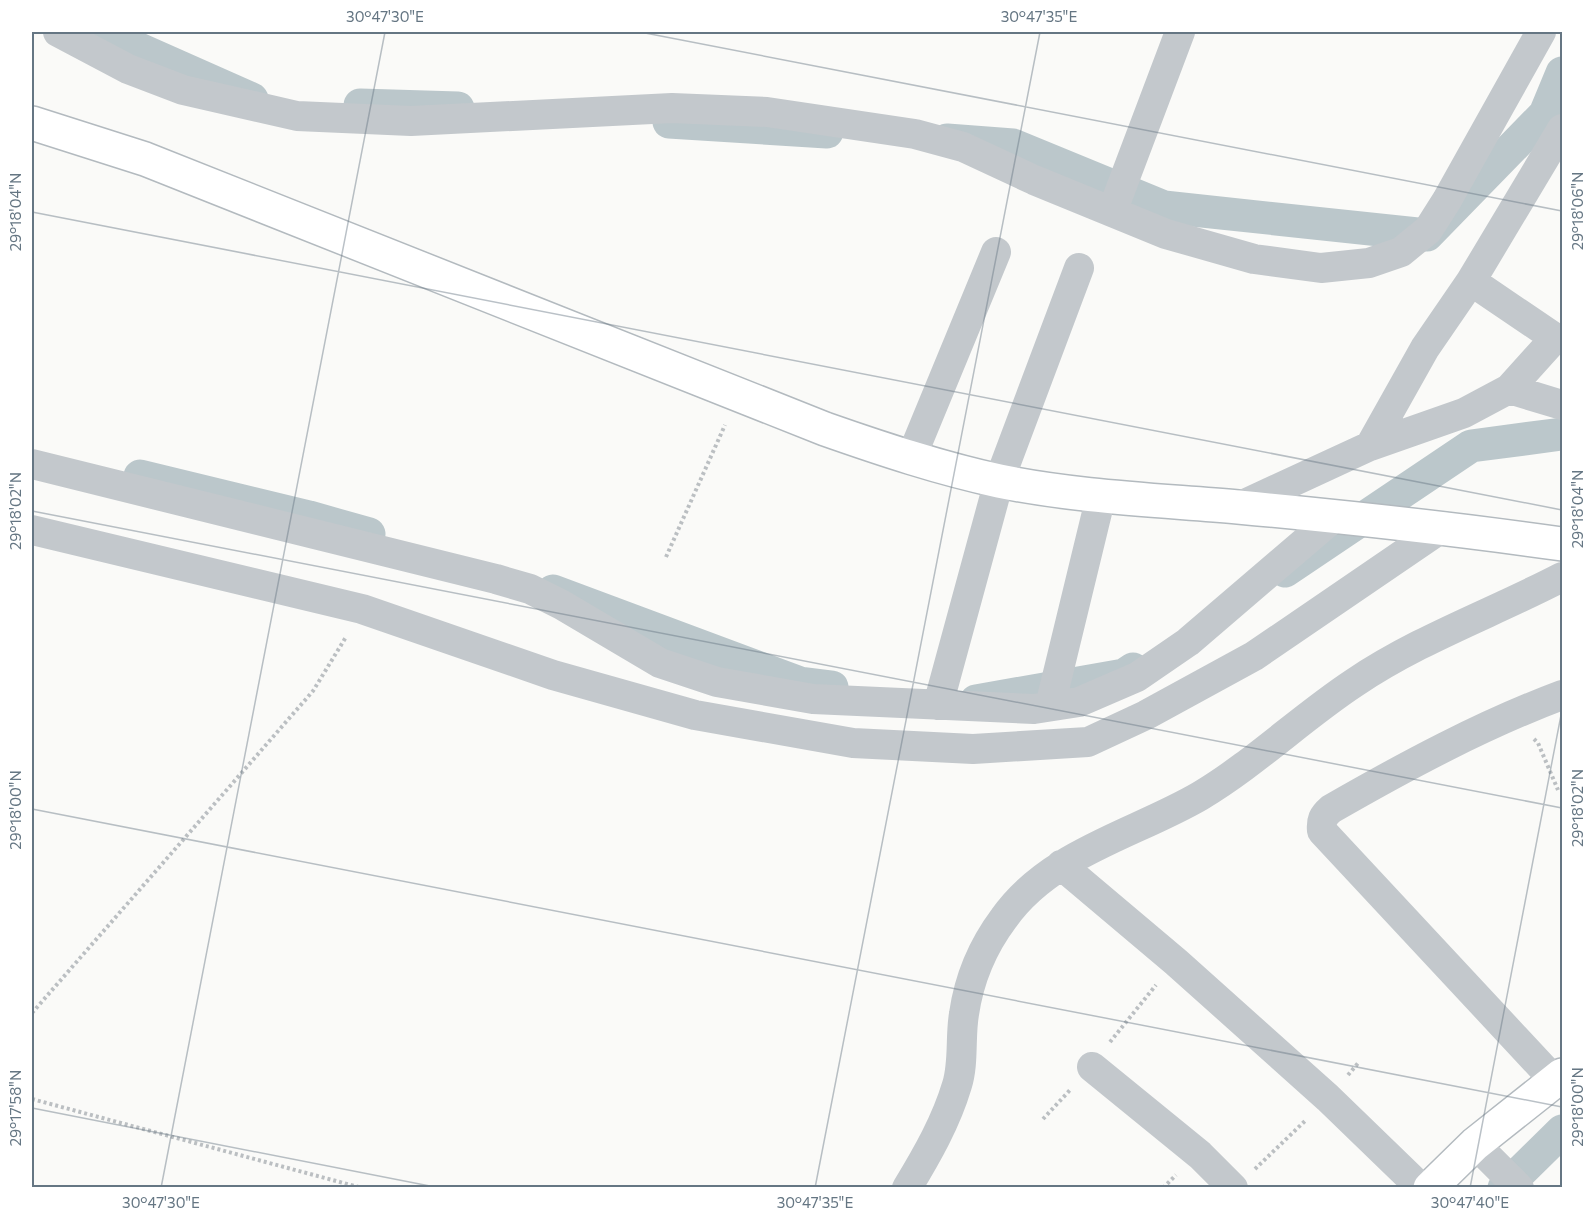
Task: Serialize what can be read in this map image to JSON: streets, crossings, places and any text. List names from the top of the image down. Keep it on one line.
{"coordinates":["30°47'30\"E","30°47'35\"E","29°18'06\"N","29°18'04\"N","29°18'02\"N","29°18'00\"N","29°17'58\"N","30°47'40\"E"]}
